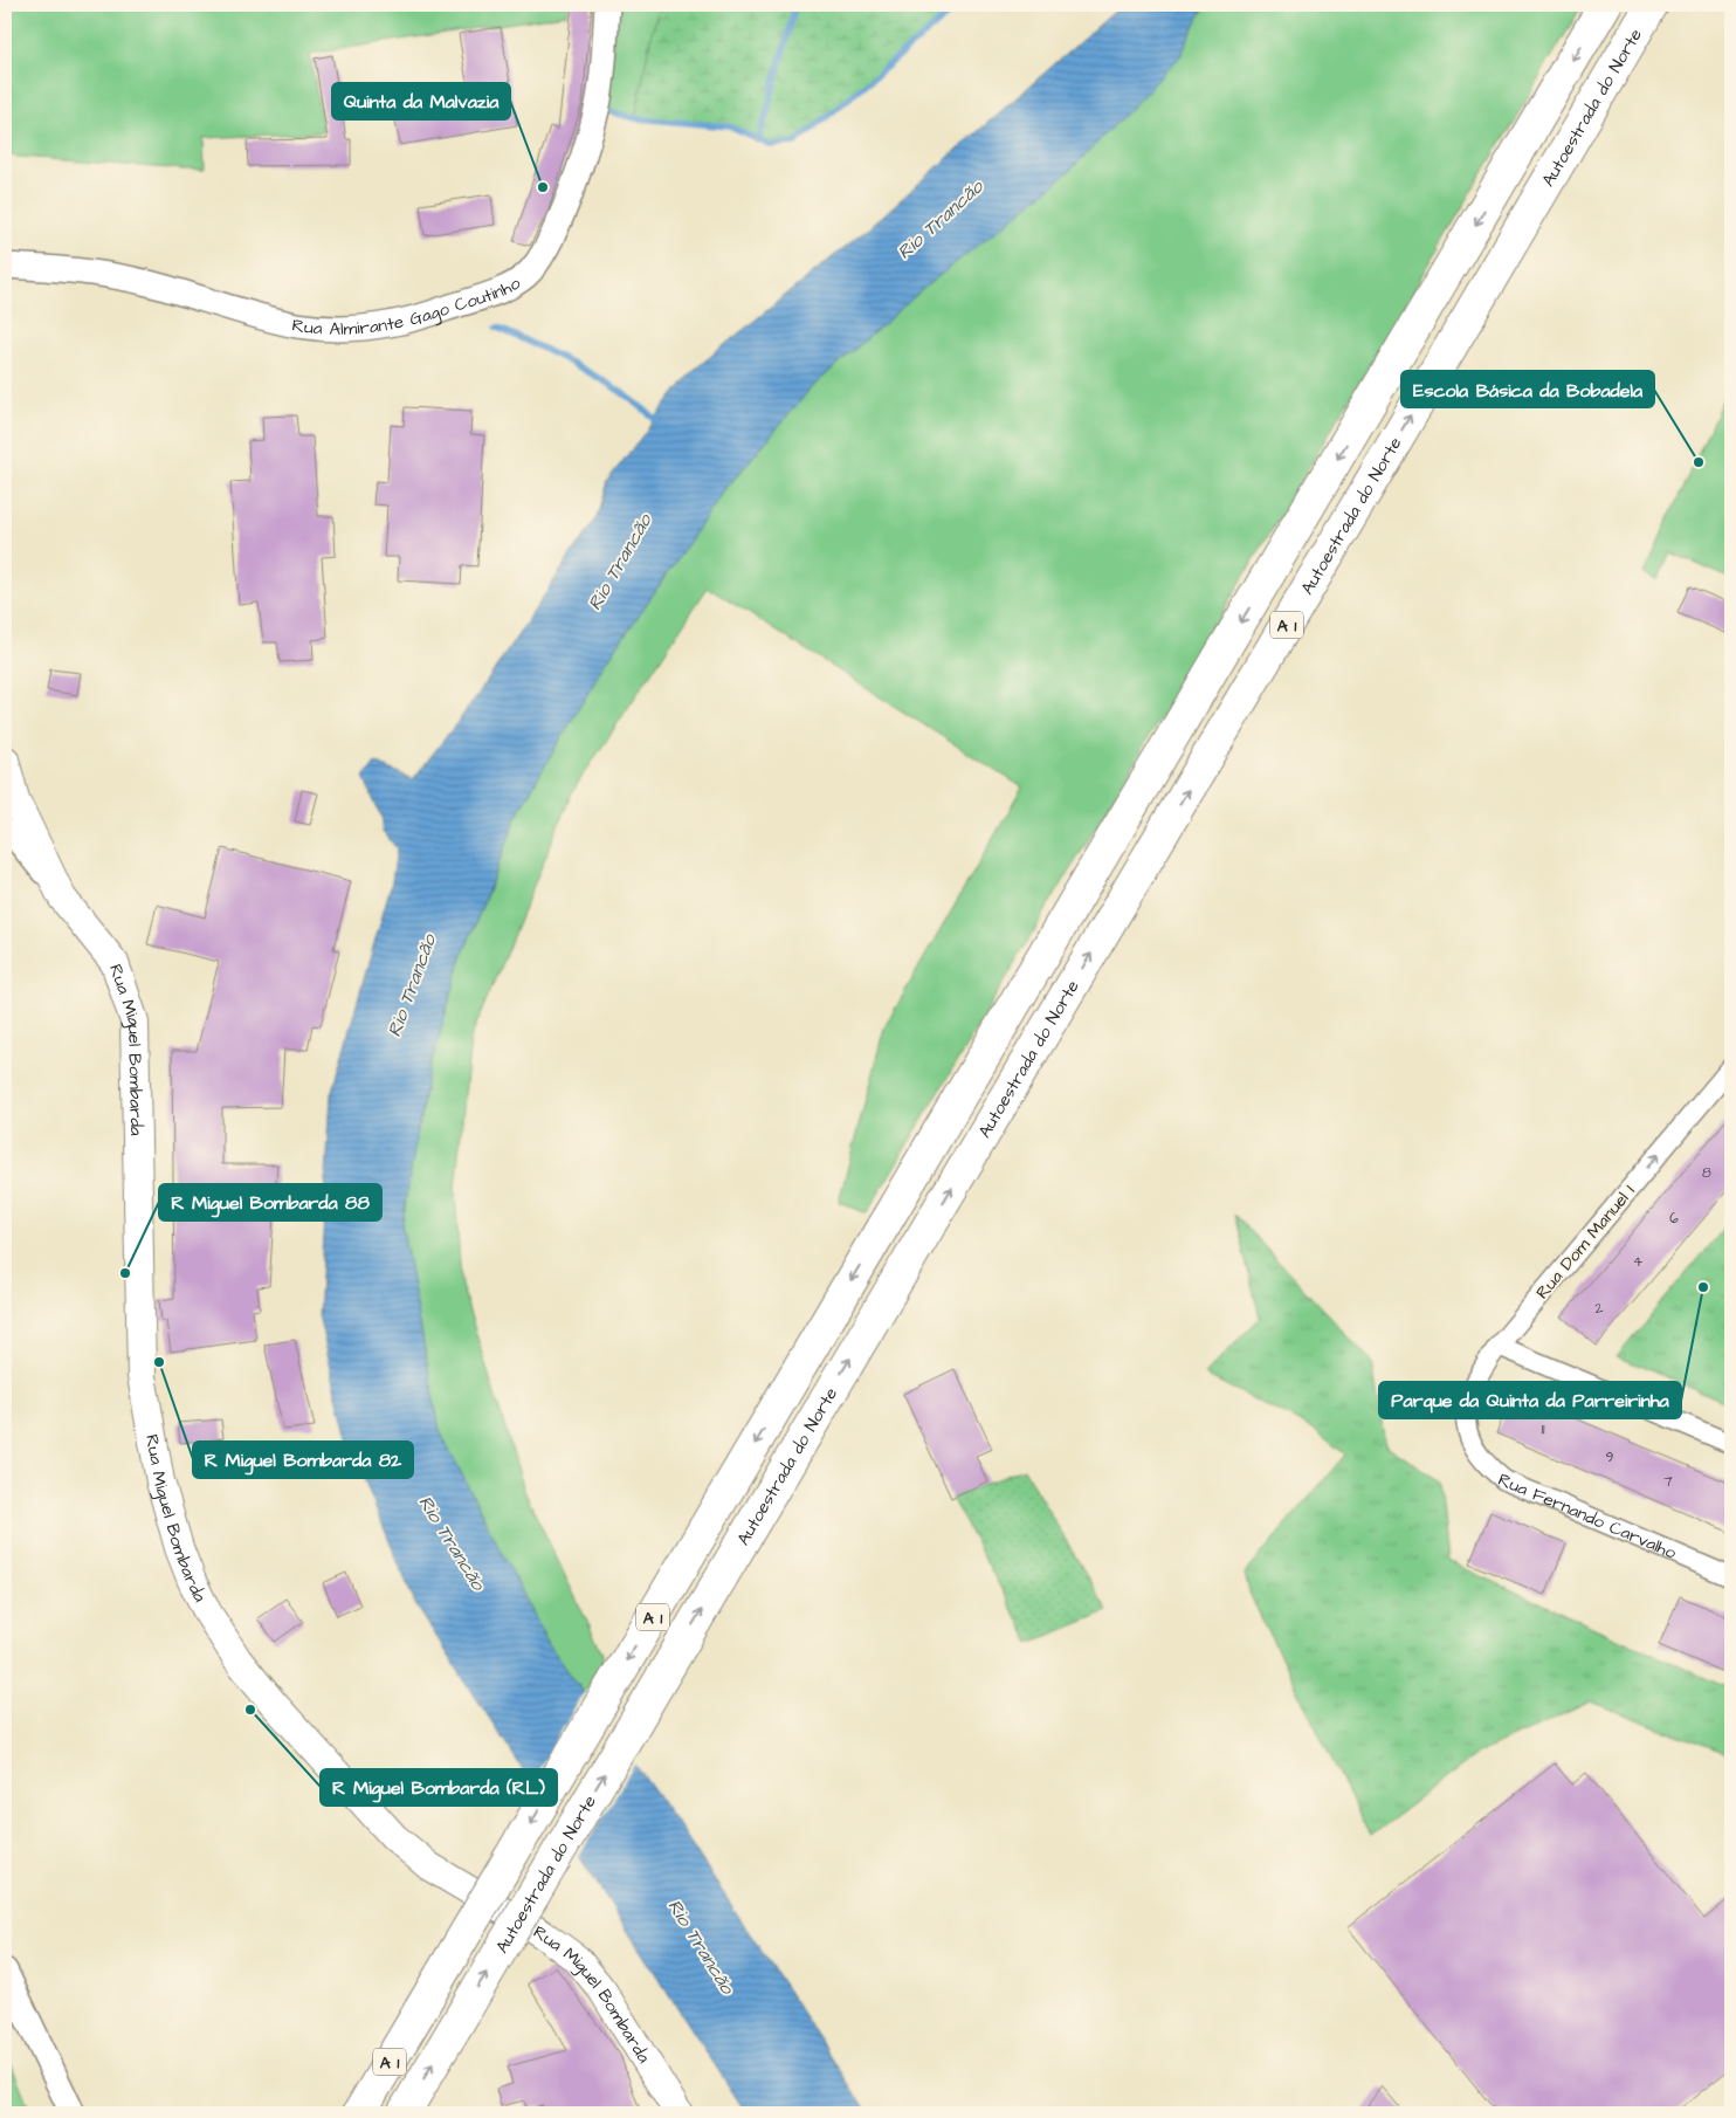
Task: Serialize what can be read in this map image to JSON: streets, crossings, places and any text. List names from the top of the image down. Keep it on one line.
{"streets":{"highway":["Autoestrada do Norte","A 1"],"main road":["Rua Miguel Bombarda"],"street":["Rua Almirante Gago Coutinho","Rua Dom Manuel I","Rua Fernando Carvalho"]},"crossings":[["Rua Dom Manuel I","Rua Fernando Carvalho"]],"one_way":["Rua Dom Manuel I"],"water":["Rio Trancão"],"places":["Quinta da Malvazia","Escola Básica da Bobadela","R Miguel Bombarda 88","Parque da Quinta da Parreirinha","R Miguel Bombarda 82","R Miguel Bombarda (RL)"],"house_numbers":["8","6","4","2","11","9","7"]}
